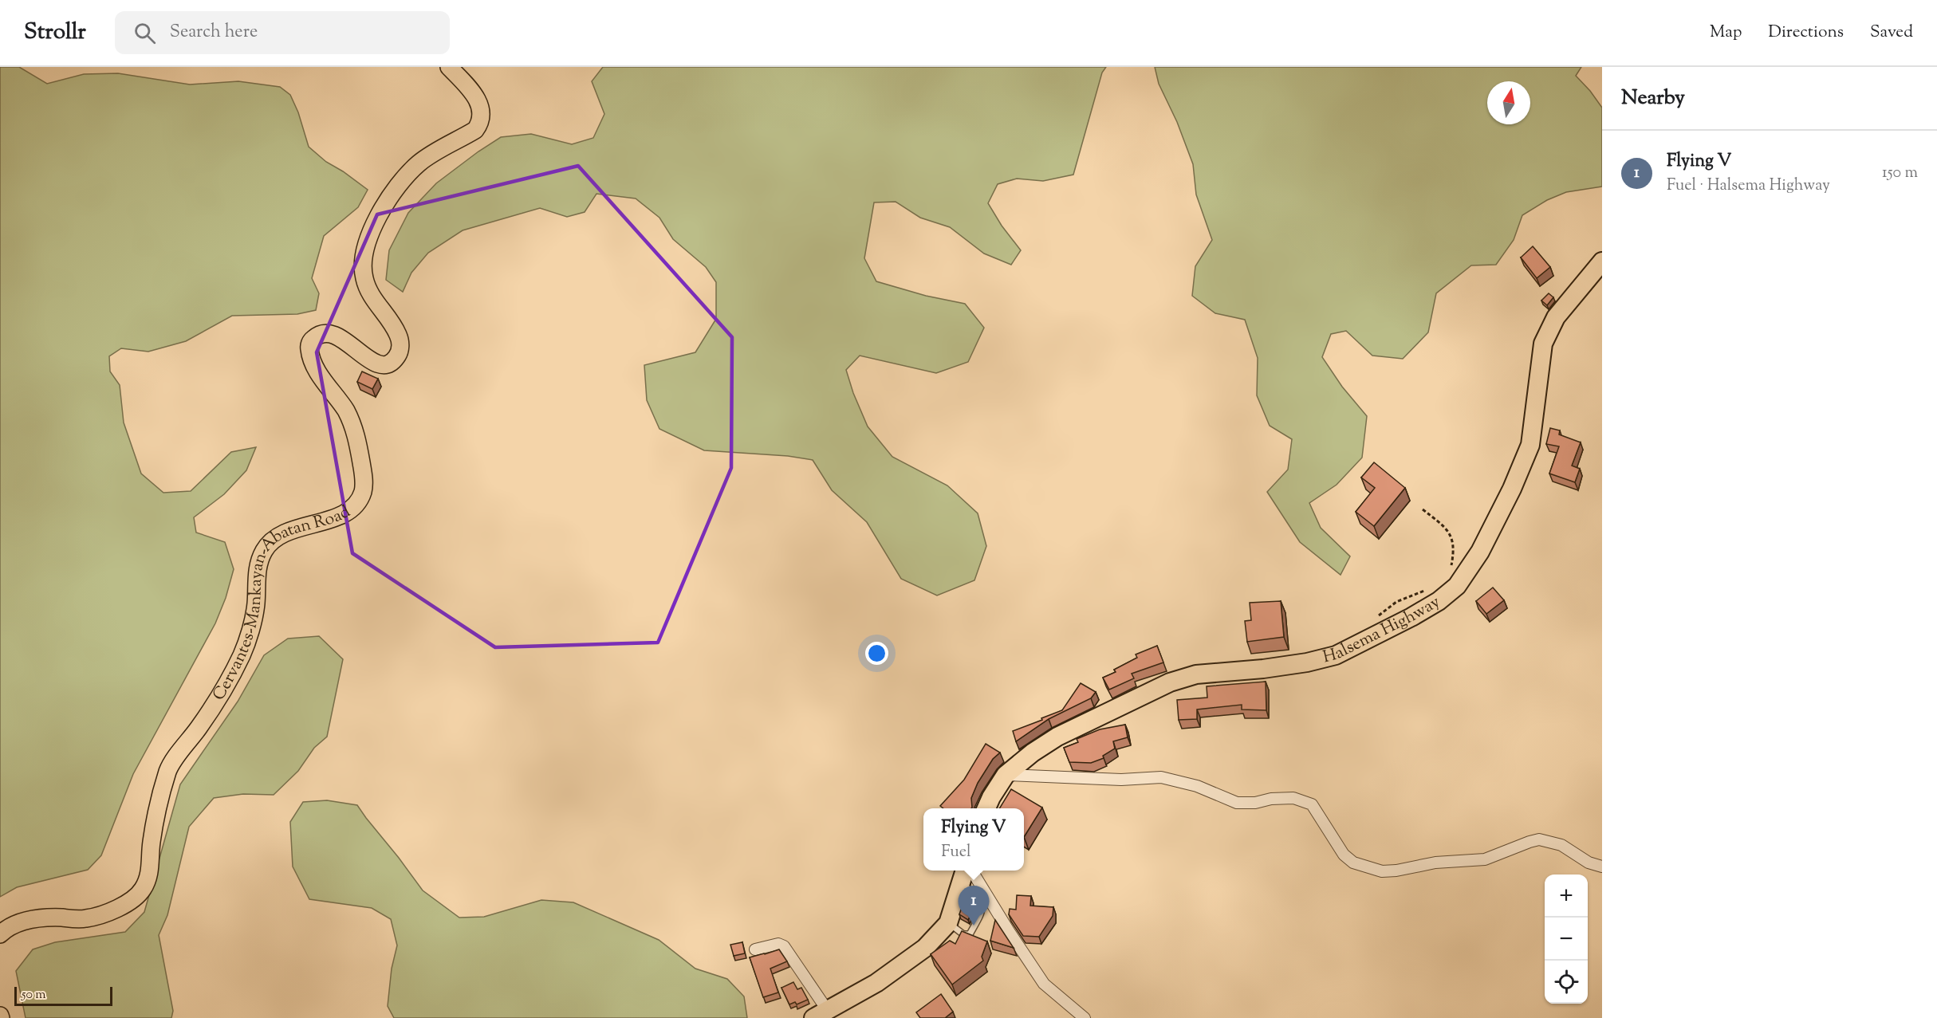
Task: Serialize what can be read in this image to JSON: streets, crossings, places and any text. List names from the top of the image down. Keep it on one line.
{"streets":{"highway":["Halsema Highway"],"main road":["Cervantes-Mankayan-Abatan Road"]},"scale_bar":"50 m","north":"top","page":{"header":"Strollr","search":"Search here","nav":["Map","Directions","Saved"],"heading":"Nearby","list":[{"mark":"1","name":"Flying V","note":"Fuel · Halsema Highway","value":"150 m"}],"popup":["Flying V","Fuel"],"map_buttons":["+","−"],"pins":"1","scale":"50 m"}}
